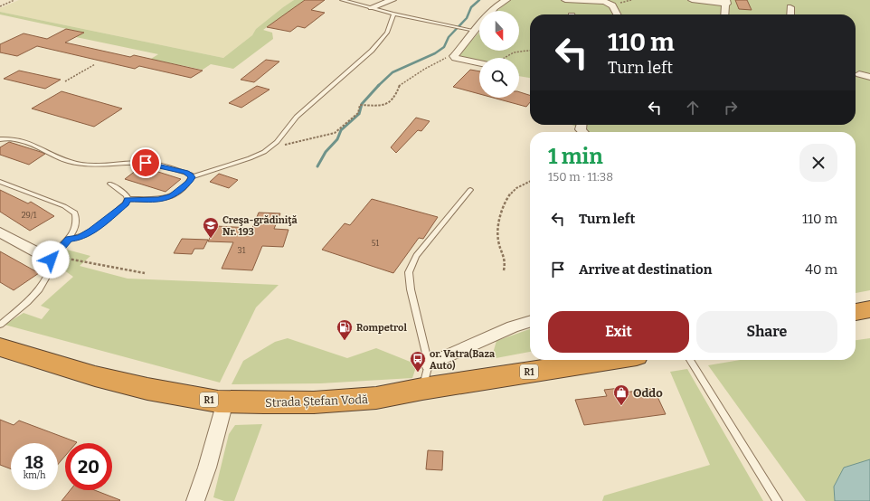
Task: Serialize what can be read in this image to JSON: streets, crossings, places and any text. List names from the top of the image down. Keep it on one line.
{"streets":{"highway":["R1","Strada Ștefan Vodă"]},"places":{"school or university":["Creşa-grădiniţă Nr. 193"],"fuel station":["Rompetrol"],"bus stop":["or. Vatra(Baza Auto)"],"shop":["Oddo"]},"house_numbers":["29/1","51","31"],"north":"bottom","page":{"turn":["110 m","Turn left"],"heading":["1 min","150 m · 11:38"],"list":[{"name":"Turn left","value":"110 m"},{"name":"Arrive at destination","value":"40 m"}],"buttons":["Exit","Share"],"speed":"18 km/h","limit":"20"}}
